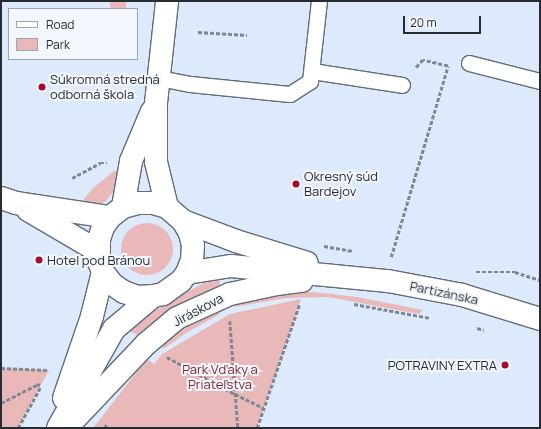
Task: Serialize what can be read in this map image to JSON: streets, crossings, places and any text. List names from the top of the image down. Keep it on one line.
{"streets":{"street":["Partizánska","Jiráskova"]},"crossings":[["Partizánska","Jiráskova"]],"parks":["Park Vďaky a Priateľstva"],"places":["Súkromná stredná odborná škola","Okresný súd Bardejov","Hotel pod Bránou","POTRAVINY EXTRA"],"legend":["Road","Park"],"scale_bar":"20 m"}
